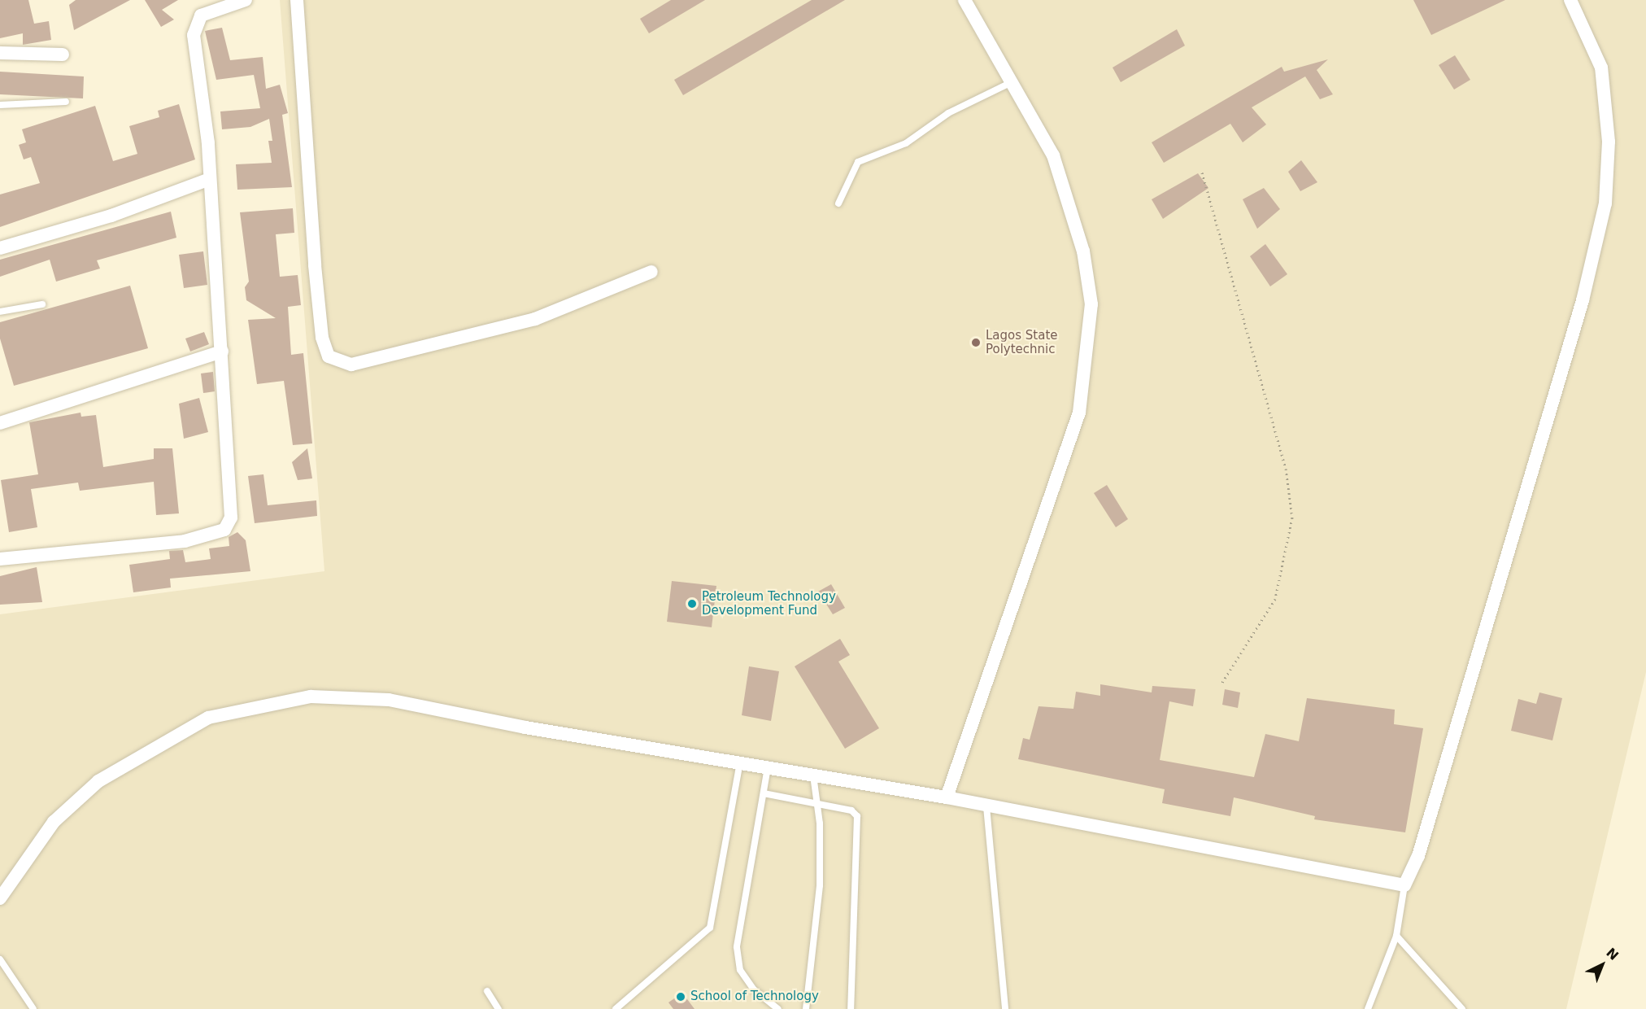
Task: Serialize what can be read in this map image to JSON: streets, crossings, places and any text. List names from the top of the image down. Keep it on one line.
{"places":["Lagos State Polytechnic","Petroleum Technology Development Fund","School of Technology"],"north":"top right"}
